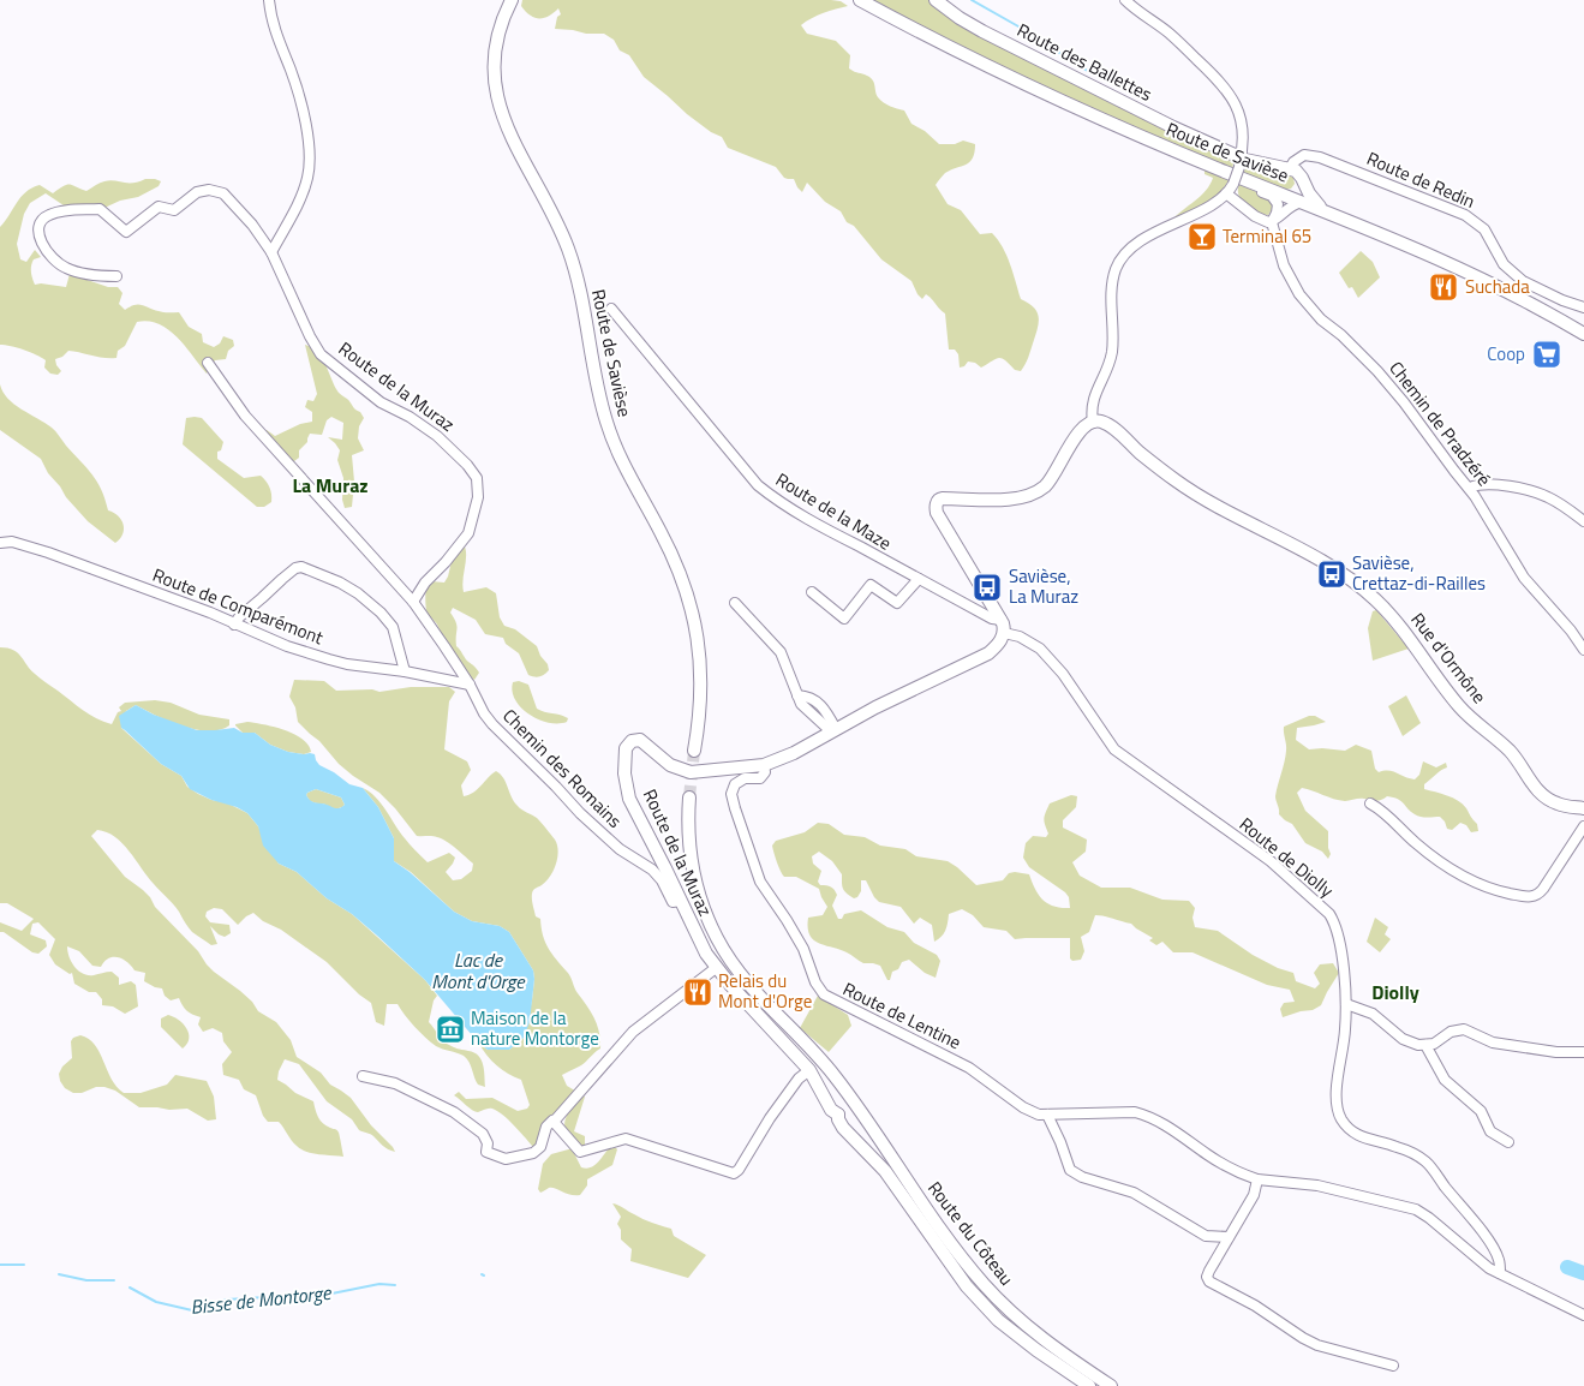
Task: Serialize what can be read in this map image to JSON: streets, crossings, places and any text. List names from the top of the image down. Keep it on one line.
{"streets":{"street":["Route des Ballettes","Route de Savièse","Route de Redin","Route de la Muraz","Chemin de Pradzéré","Route de la Maze","Route de Comparémont","Rue d'Ormône","Chemin des Romains","Route de Diolly","Route de Lentine","Route du Côteau"]},"crossings":[["Route des Ballettes","Route de Redin"],["Route de Savièse","Chemin de Pradzéré"],["Route de la Muraz","Chemin des Romains"],["Route de la Muraz","Route de Diolly"],["Route de la Muraz","Route de Lentine"],["Route de Comparémont","Chemin des Romains"],["Route de Diolly","Route de Lentine"]],"districts":["La Muraz","Diolly"],"water":["Lac de Mont d'Orge","Bisse de Montorge"],"places":{"bar":["Terminal 65"],"restaurant":["Suchada","Relais du Mont d'Orge"],"supermarket":["Coop"],"bus stop":["Savièse, Crettaz-di-Railles","Savièse, La Muraz"],"museum":["Maison de la nature Montorge"]}}
